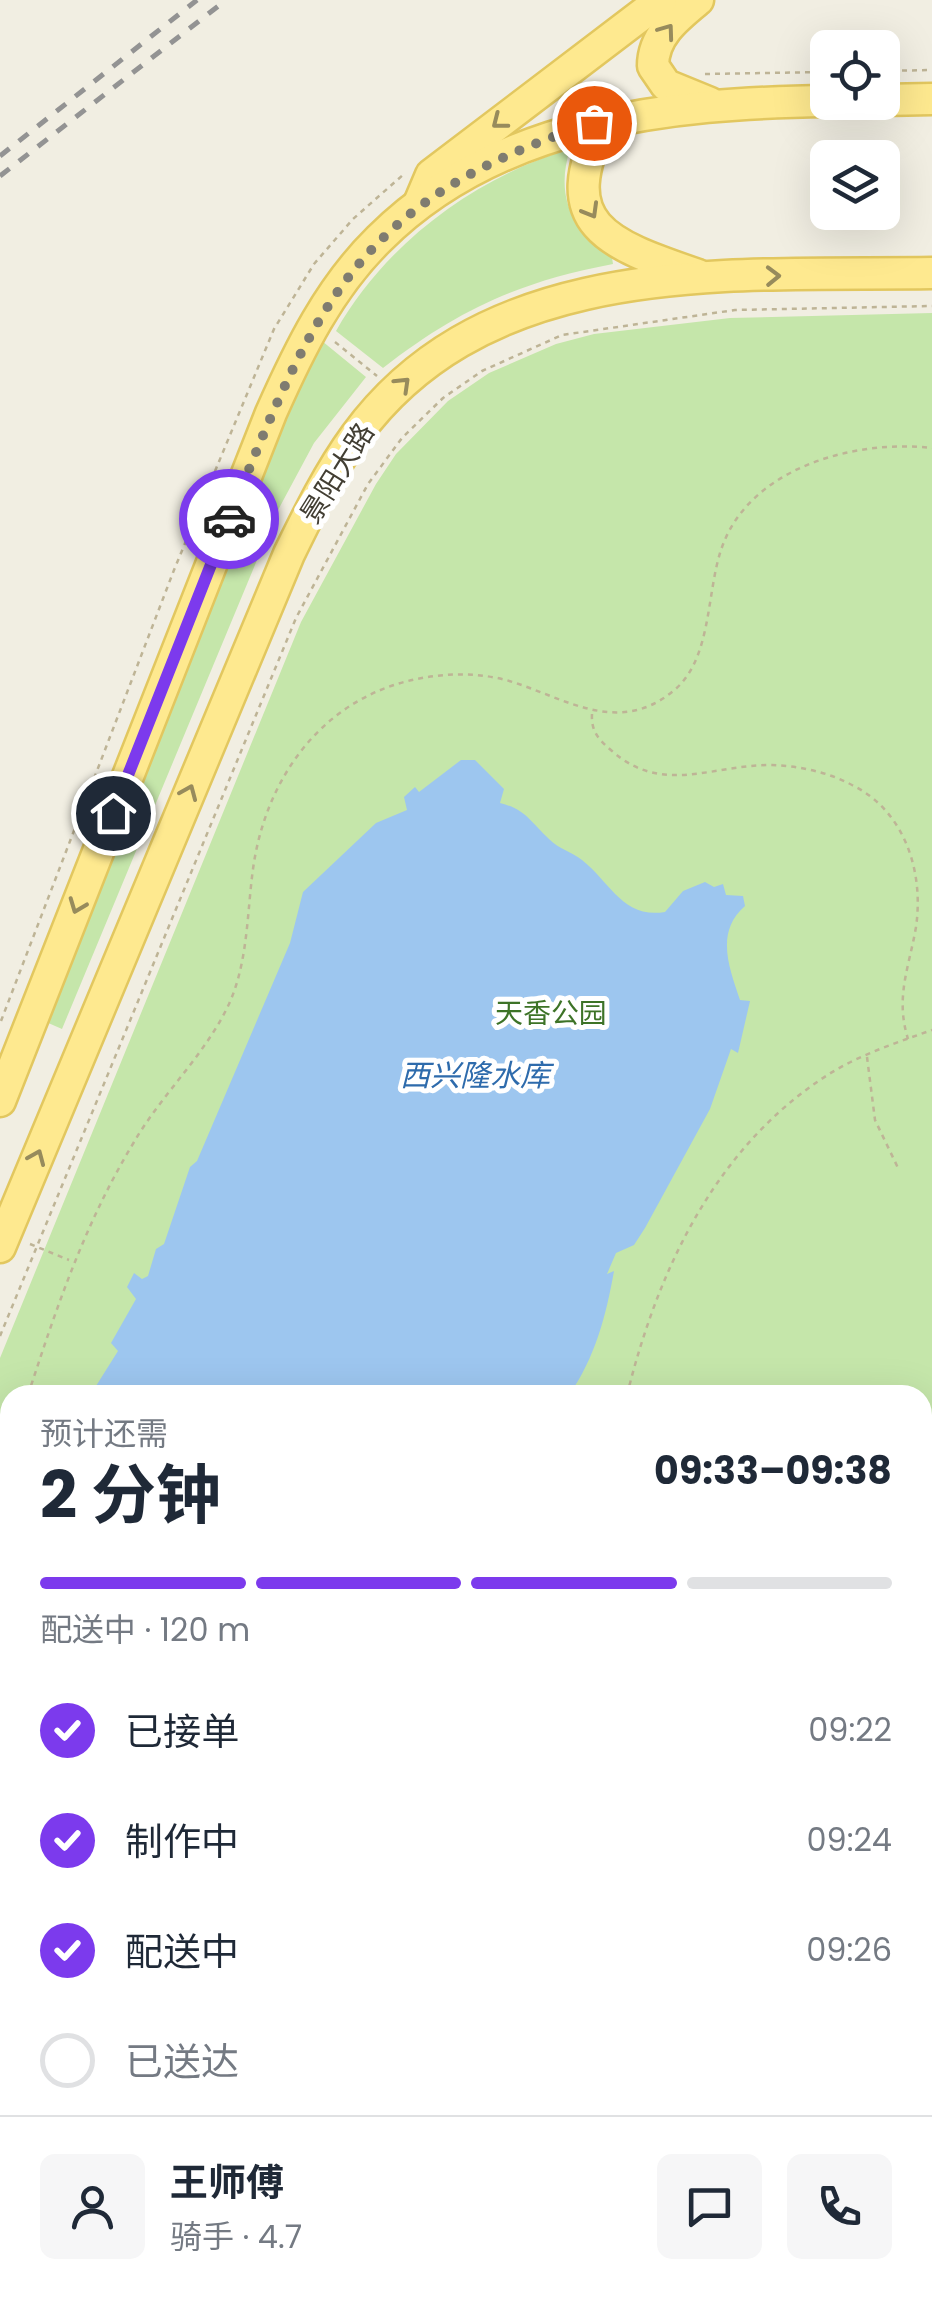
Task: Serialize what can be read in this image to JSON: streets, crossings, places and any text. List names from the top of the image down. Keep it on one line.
{"streets":{"main road":["景阳大路"]},"water":["西兴隆水库"],"parks":["天香公园"],"page":{"heading":["2 分钟","预计还需","09:33–09:38"],"panel":["王师傅","骑手 · 4.7"],"bar":"配送中 · 120 m","list":[["已接单","09:22"],["制作中","09:24"],["配送中","09:26"],"已送达"]}}
